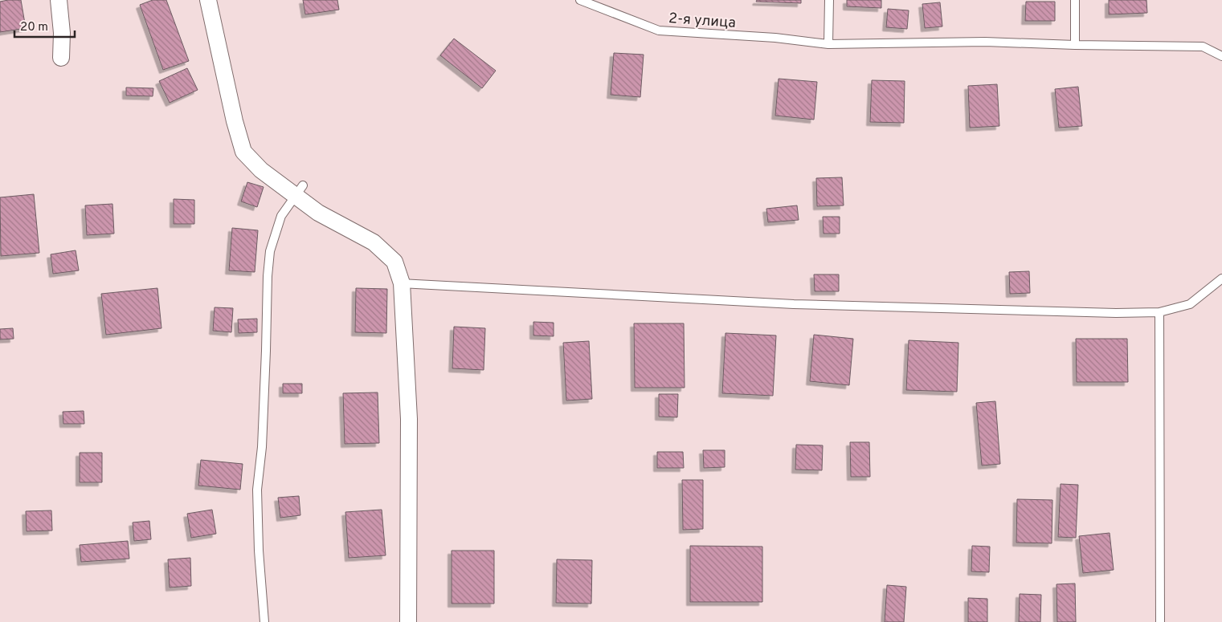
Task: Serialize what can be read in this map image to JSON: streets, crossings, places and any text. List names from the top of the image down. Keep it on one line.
{"streets":{"lane":["2-я улица"]},"scale_bar":"20 m"}
